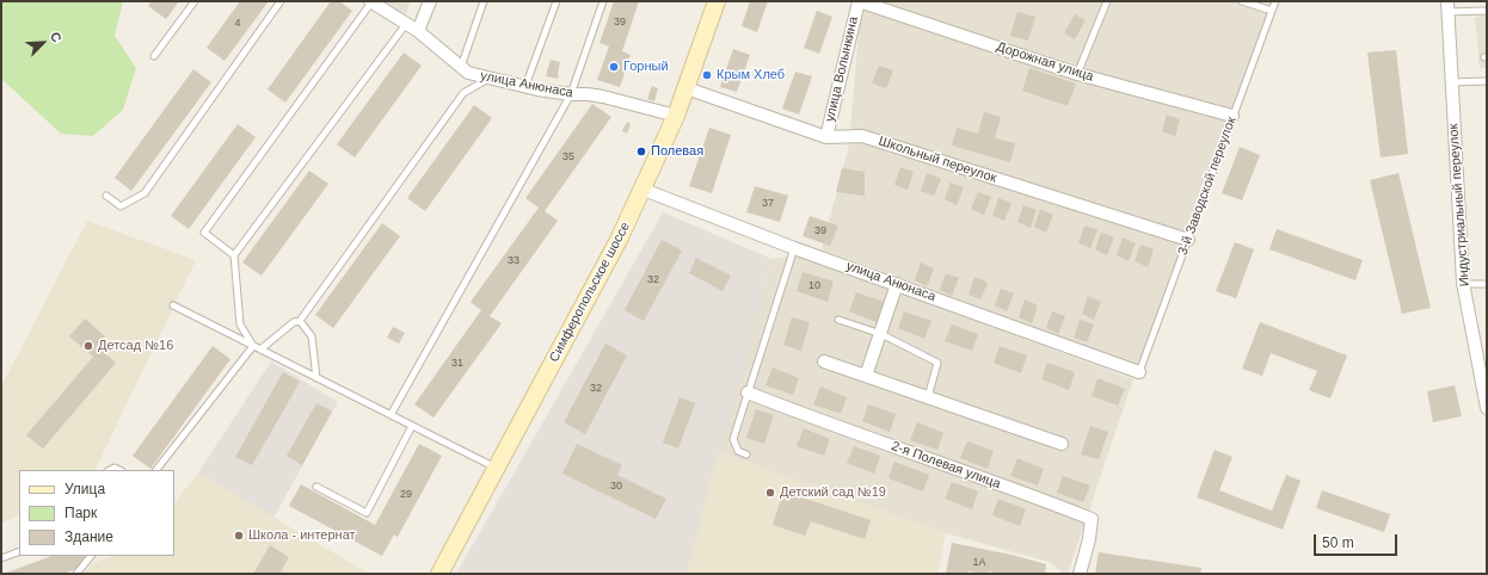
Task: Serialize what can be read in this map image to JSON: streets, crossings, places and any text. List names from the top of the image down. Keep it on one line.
{"streets":{"main road":["Симферопольское шоссе"],"street":["Дорожная улица","улица Волынкина","улица Анюнаса","Школьный переулок","Индустриальный переулок","2-я Полевая улица"],"lane":["3-й Заводской переулок"]},"crossings":[["Дорожная улица","улица Волынкина"],["Дорожная улица","3-й Заводской переулок"],["улица Волынкина","Школьный переулок"],["улица Анюнаса","3-й Заводской переулок"],["улица Анюнаса","Симферопольское шоссе"],["Школьный переулок","3-й Заводской переулок"],["Школьный переулок","Симферопольское шоссе"]],"places":["Горный","Крым Хлеб","Полевая","Детсад №16","Детский сад №19","Школа - интернат"],"house_numbers":["39","4","35","37","39","33","32","10","31","32","30","29","1А"],"legend":["Улица","Парк","Здание"],"scale_bar":"50 m","north":"top right"}
